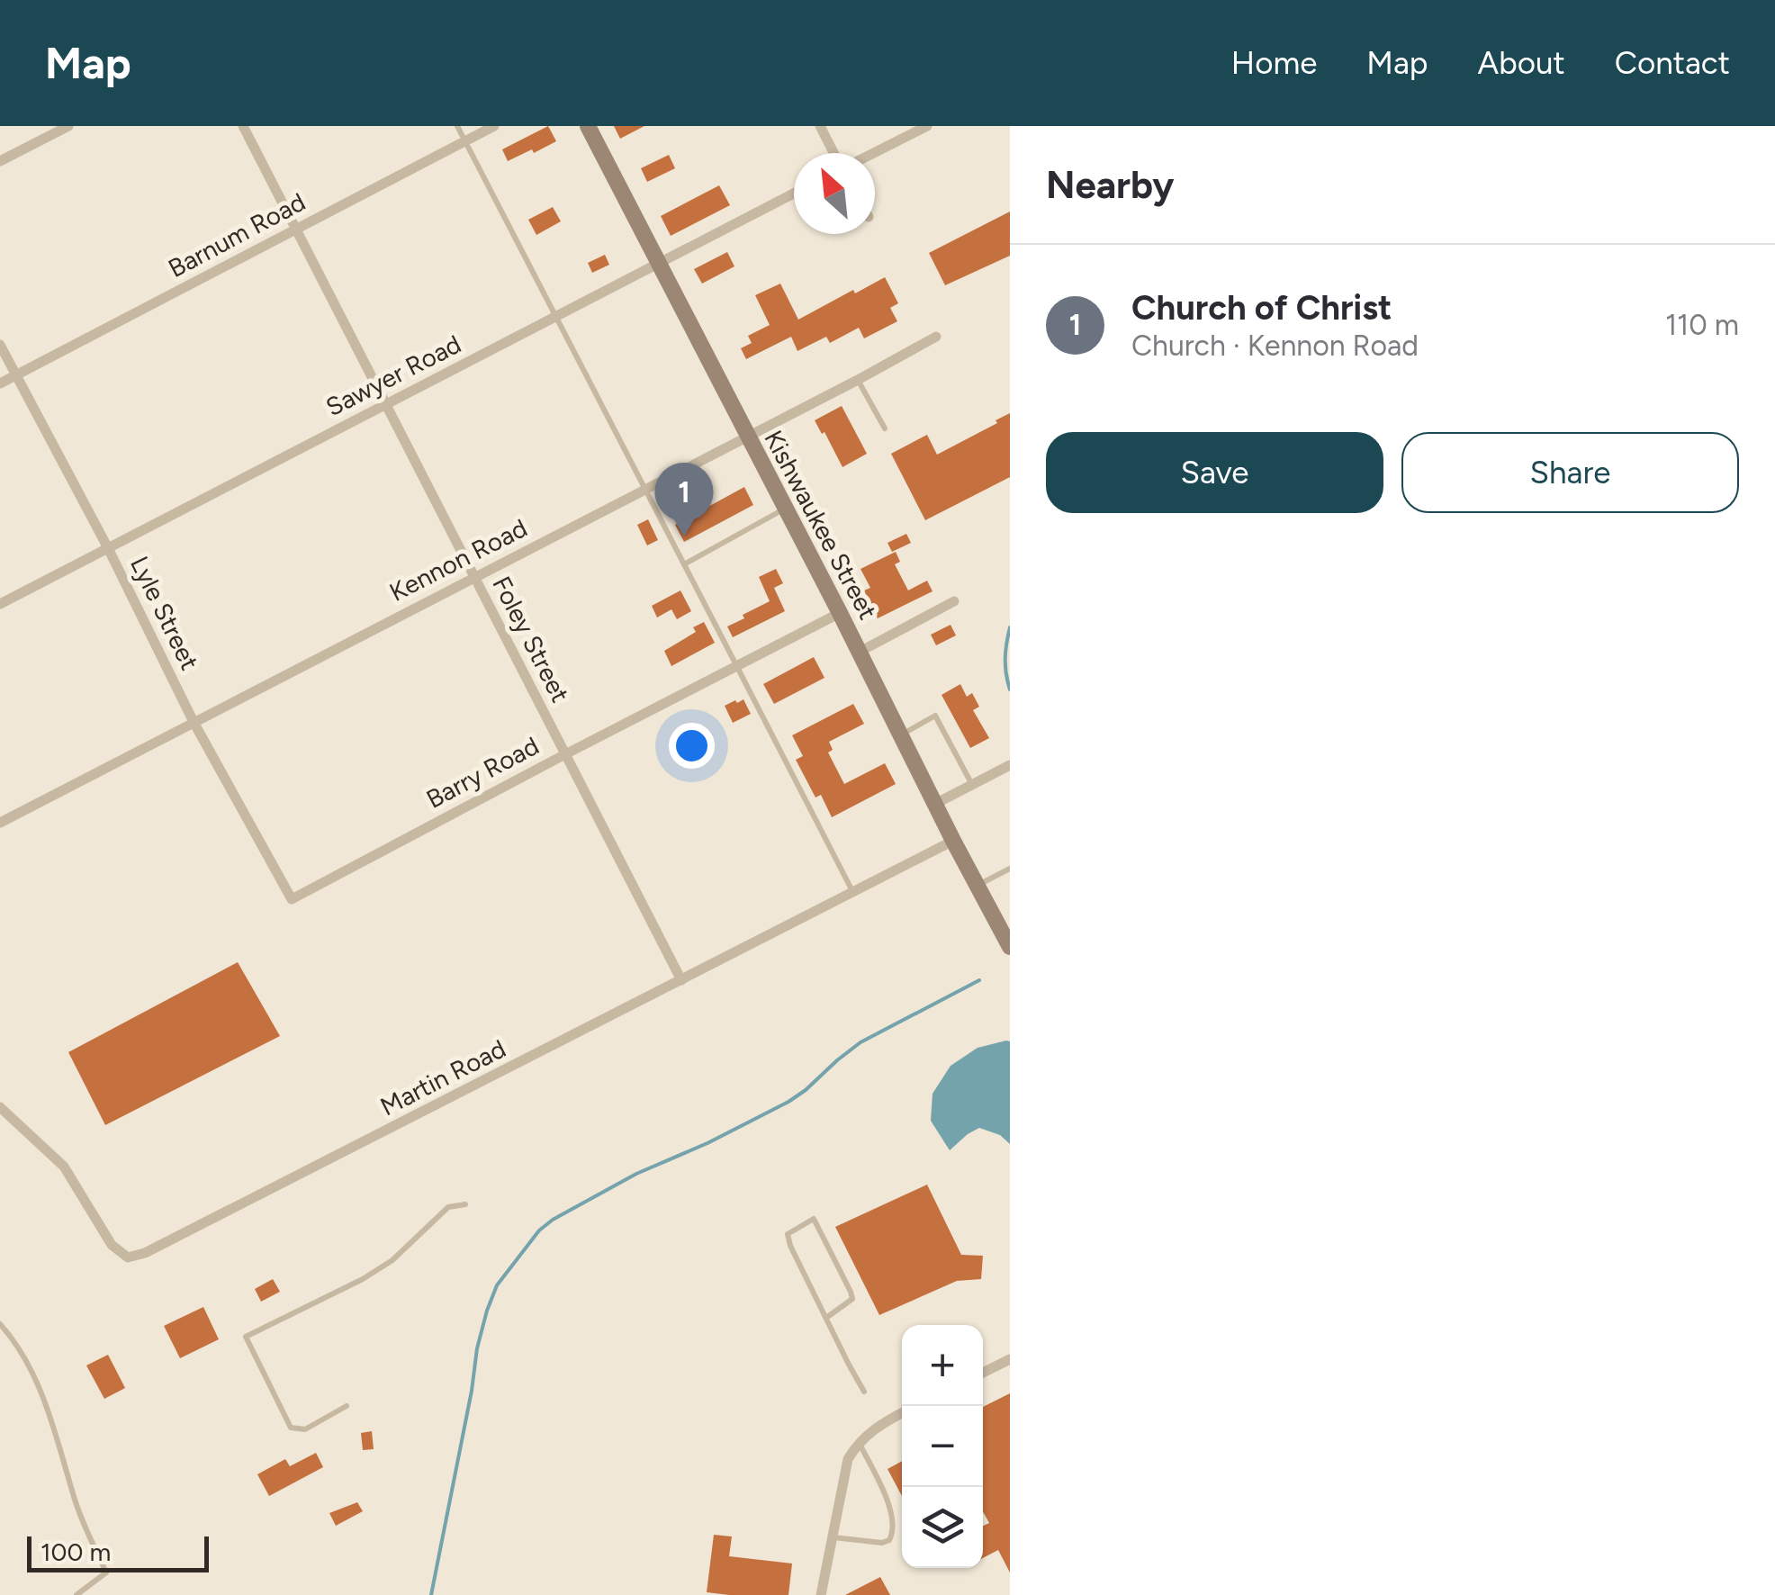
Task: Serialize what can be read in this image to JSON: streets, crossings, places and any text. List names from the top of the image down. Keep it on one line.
{"streets":{"street":["Barnum Road","Sawyer Road","Kishwaukee Street","Kennon Road","Lyle Street","Foley Street","Barry Road","Martin Road"]},"crossings":[["Barnum Road","Lyle Street"],["Barnum Road","Foley Street"],["Sawyer Road","Kishwaukee Street"],["Sawyer Road","Lyle Street"],["Sawyer Road","Foley Street"],["Kishwaukee Street","Kennon Road"],["Kishwaukee Street","Barry Road"],["Kishwaukee Street","Martin Road"],["Kennon Road","Lyle Street"],["Kennon Road","Foley Street"],["Lyle Street","Barry Road"],["Foley Street","Barry Road"],["Foley Street","Martin Road"]],"scale_bar":"100 m","north":"top left","page":{"header":"Map","nav":["Home","Map","About","Contact"],"heading":"Nearby","list":[{"mark":"1","name":"Church of Christ","note":"Church · Kennon Road","value":"110 m"}],"buttons":["Save","Share"],"pins":"1","map_buttons":["+","−"],"scale":"100 m"}}
